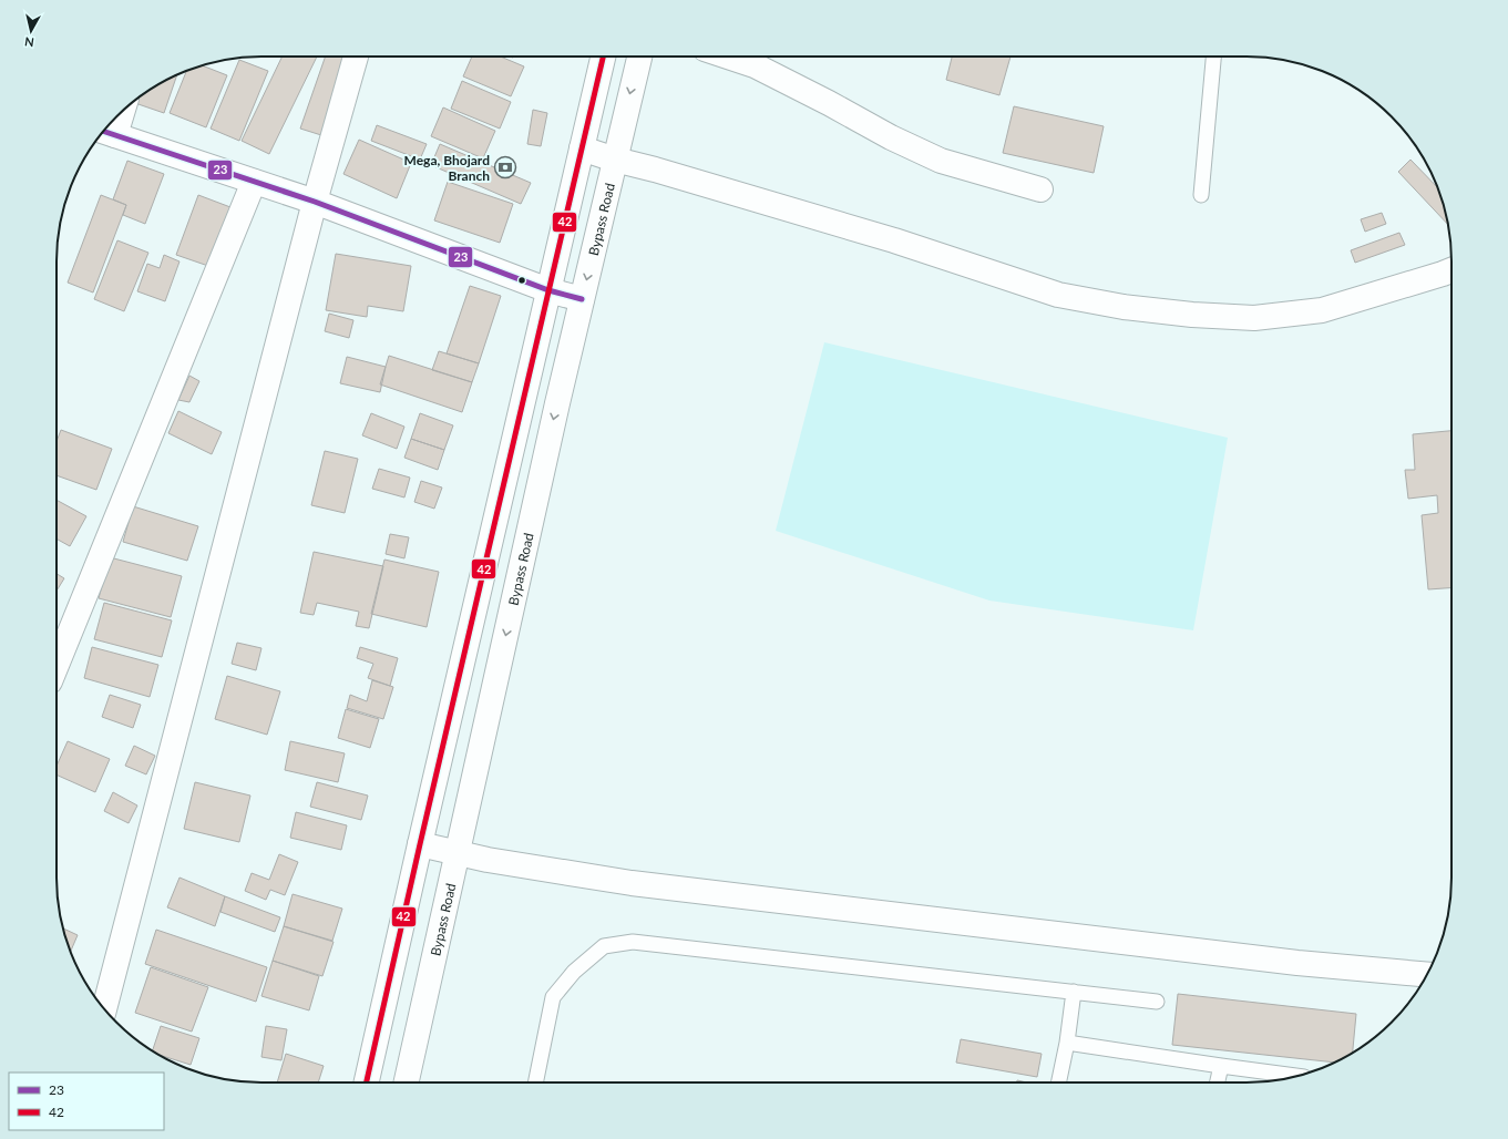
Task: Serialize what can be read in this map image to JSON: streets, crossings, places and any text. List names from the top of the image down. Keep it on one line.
{"streets":{"main road":["Bypass Road"]},"places":{"bank":["Mega, Bhojard Branch"]},"lines":["transit line 42","transit line 23"],"legend":["23","42"],"north":"bottom"}
